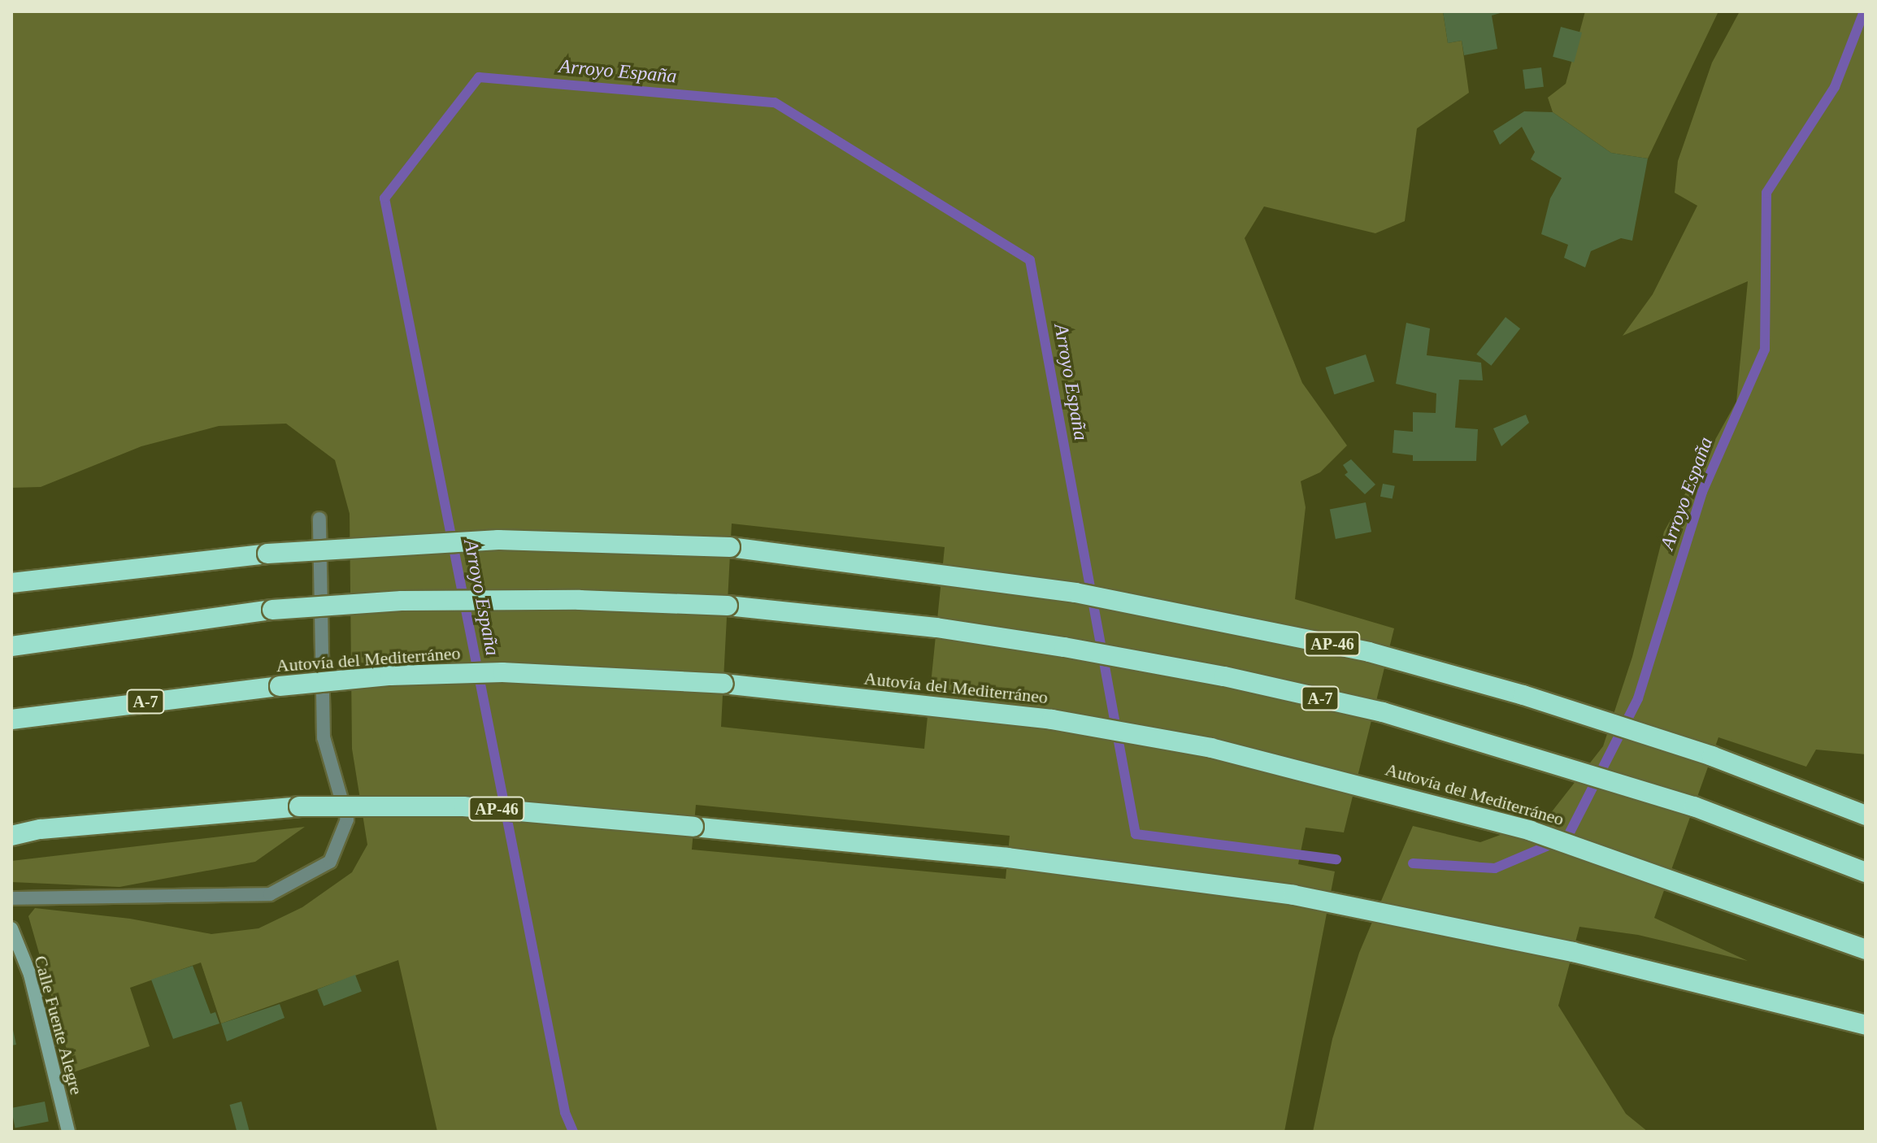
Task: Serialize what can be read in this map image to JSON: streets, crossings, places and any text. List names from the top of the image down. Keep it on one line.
{"streets":{"highway":["AP-46","Autovía del Mediterráneo","A-7"],"street":["Calle Fuente Alegre"]},"water":["Arroyo España"]}
